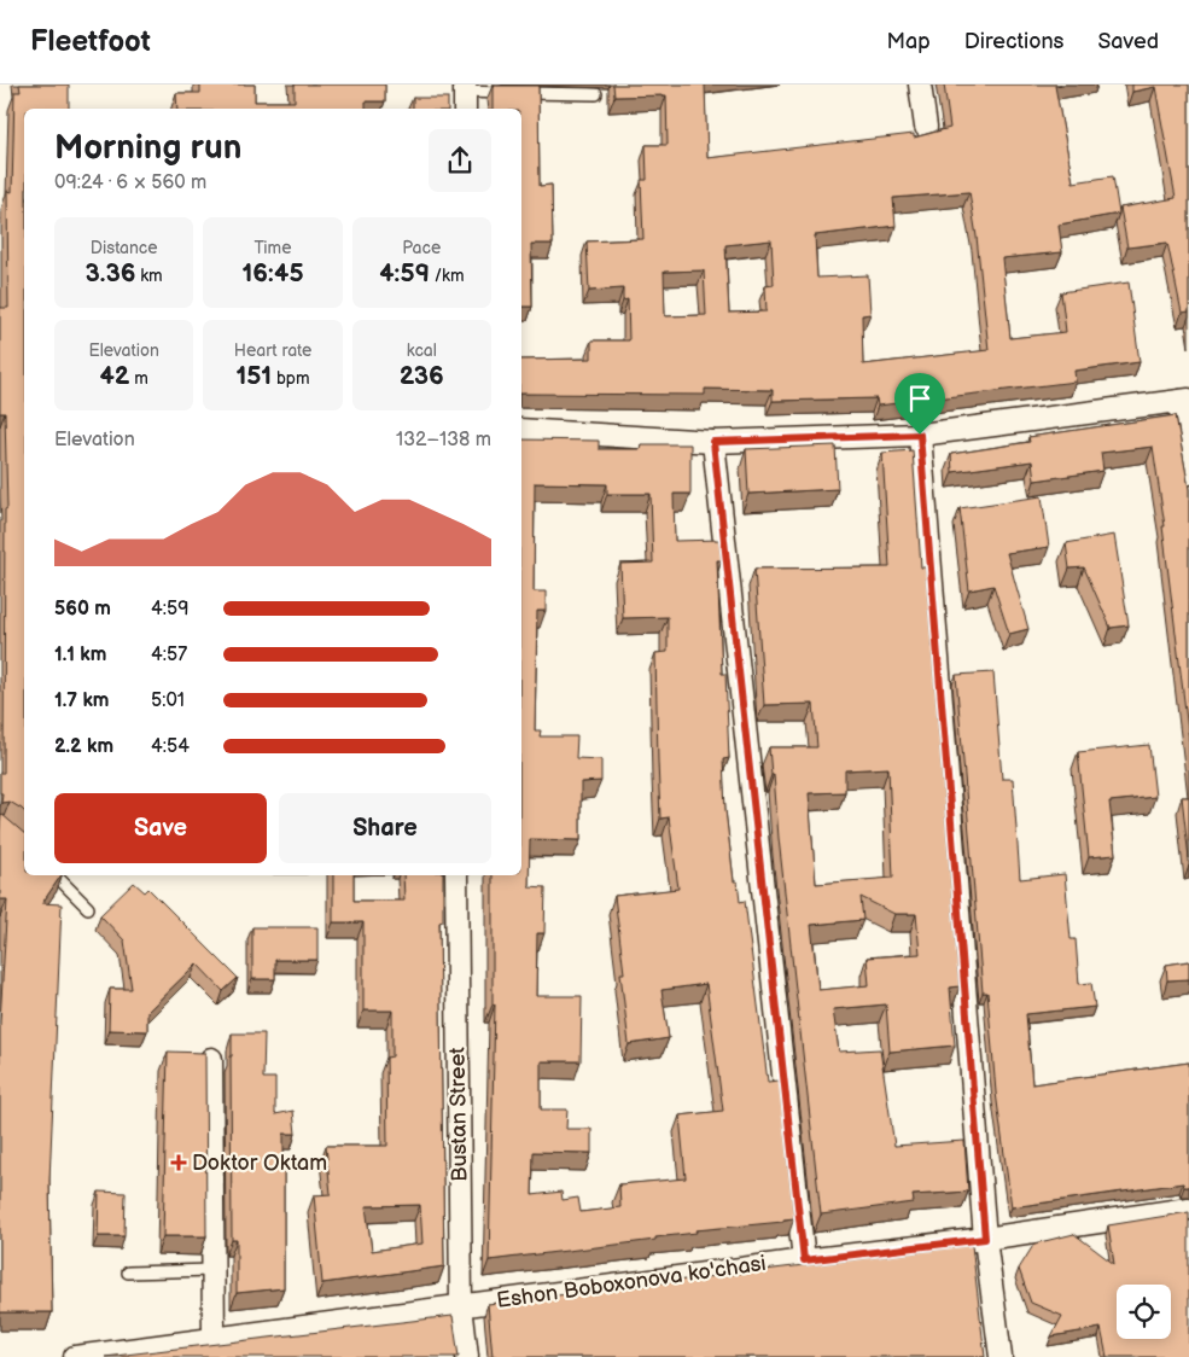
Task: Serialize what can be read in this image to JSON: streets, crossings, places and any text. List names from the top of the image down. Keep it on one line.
{"streets":{"street":["Bustаn Street","Eshon Boboxonova ko'chasi"]},"crossings":[["Bustаn Street","Eshon Boboxonova ko'chasi"]],"places":{"health":["Doktor Oktam"]},"page":{"header":"Fleetfoot","nav":["Map","Directions","Saved"],"heading":["Morning run","09:24 · 6 × 560 m"],"stats":[["Distance","3.36 km"],["Time","16:45"],["Pace","4:59 /km"],["Elevation","42 m"],["Heart rate","151 bpm"],["kcal","236"]],"chart":["Elevation","132–138 m"],"list":[{"name":"560 m","note":"4:59"},{"name":"1.1 km","note":"4:57"},{"name":"1.7 km","note":"5:01"},{"name":"2.2 km","note":"4:54"}],"buttons":["Save","Share"]}}
